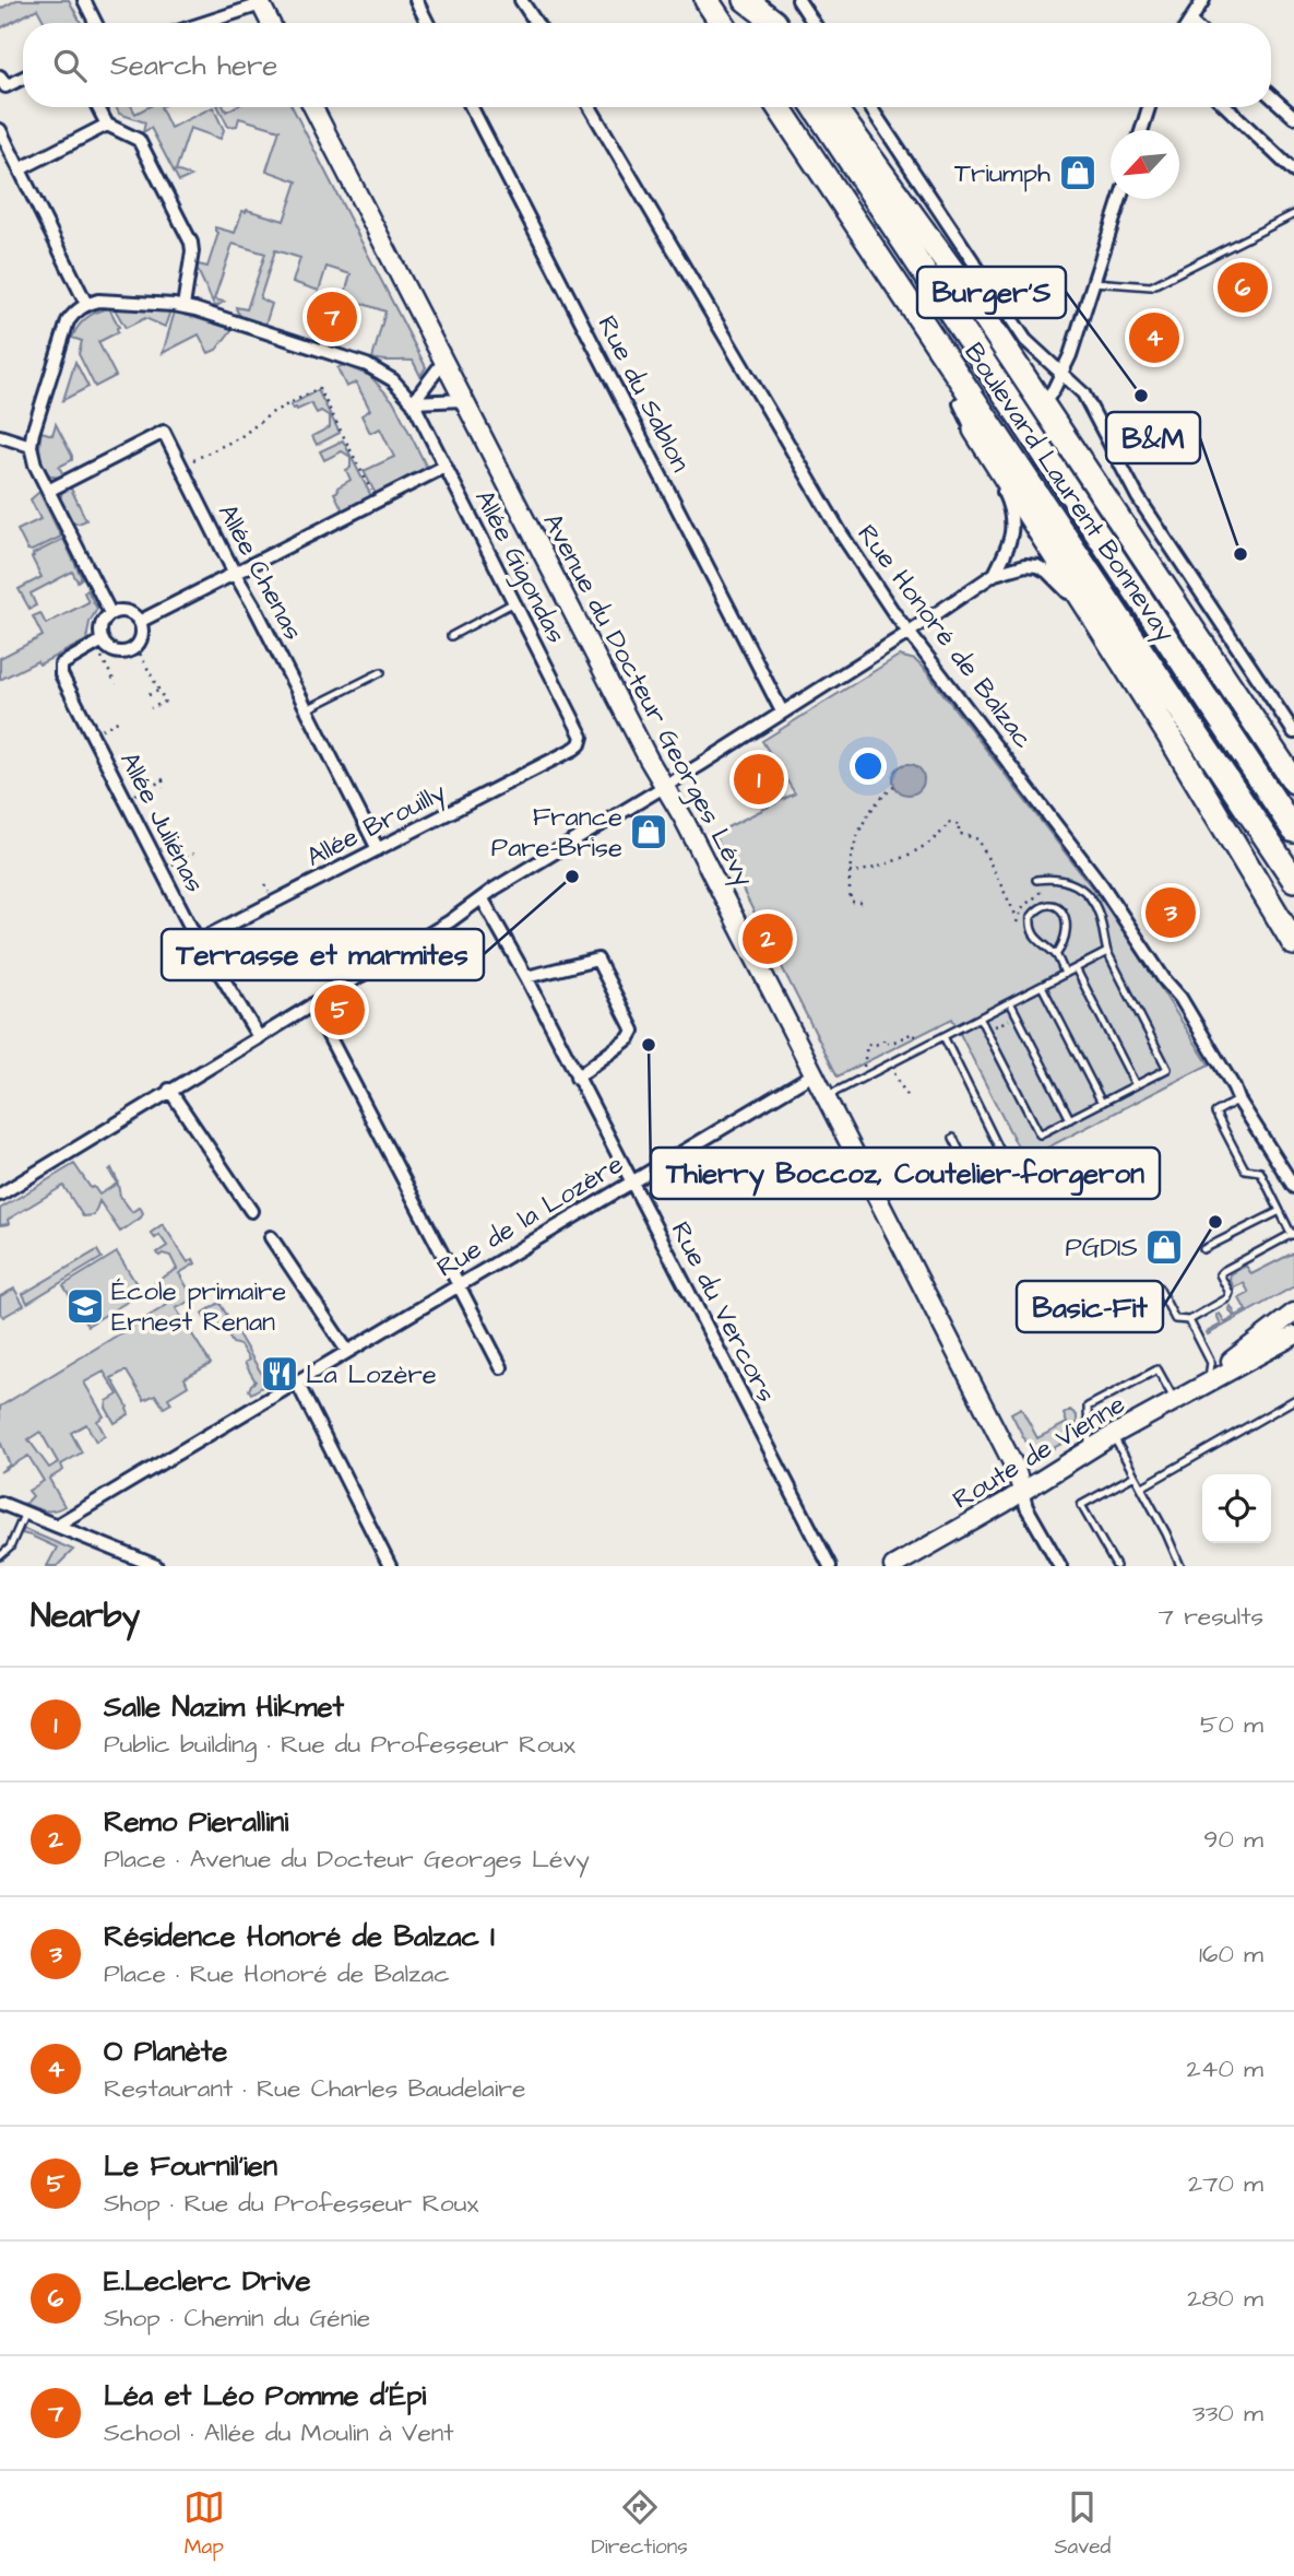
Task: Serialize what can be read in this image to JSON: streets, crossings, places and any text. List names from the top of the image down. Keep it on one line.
{"streets":{"highway":["Boulevard Laurent Bonnevay"],"street":["Rue du Sablon","Allée Gigondas","Allée Chenas","Rue Honoré de Balzac","Avenue du Docteur Georges Lévy","Allée Juliénas","Allée Brouilly","Rue de la Lozère","Rue du Vercors","Route de Vienne"]},"crossings":[["Allée Gigondas","Allée Brouilly"],["Allée Chenas","Allée Brouilly"],["Avenue du Docteur Georges Lévy","Rue de la Lozère"],["Avenue du Docteur Georges Lévy","Route de Vienne"],["Allée Juliénas","Allée Brouilly"],["Rue de la Lozère","Rue du Vercors"]],"places":{"shop":["Triumph","France Pare-Brise","PGDIS"],"other":["Burger'S","B&M","Terrasse et marmites","Thierry Boccoz, Coutelier-forgeron","Basic-Fit"],"school or university":["École primaire Ernest Renan"],"restaurant":["La Lozère"]},"north":"bottom left","page":{"search":"Search here","pins":["6","7","4","1","3","2","5"],"heading":["Nearby","7 results"],"list":[{"mark":"1","name":"Salle Nazim Hikmet","note":"Public building · Rue du Professeur Roux","value":"50 m"},{"mark":"2","name":"Remo Pierallini","note":"Place · Avenue du Docteur Georges Lévy","value":"90 m"},{"mark":"3","name":"Résidence Honoré de Balzac I","note":"Place · Rue Honoré de Balzac","value":"160 m"},{"mark":"4","name":"O Planète","note":"Restaurant · Rue Charles Baudelaire","value":"240 m"},{"mark":"5","name":"Le Fournil'ien","note":"Shop · Rue du Professeur Roux","value":"270 m"},{"mark":"6","name":"E.Leclerc Drive","note":"Shop · Chemin du Génie","value":"280 m"},{"mark":"7","name":"Léa et Léo Pomme d'Épi","note":"School · Allée du Moulin à Vent","value":"330 m"}],"nav":["Map","Directions","Saved"]}}
